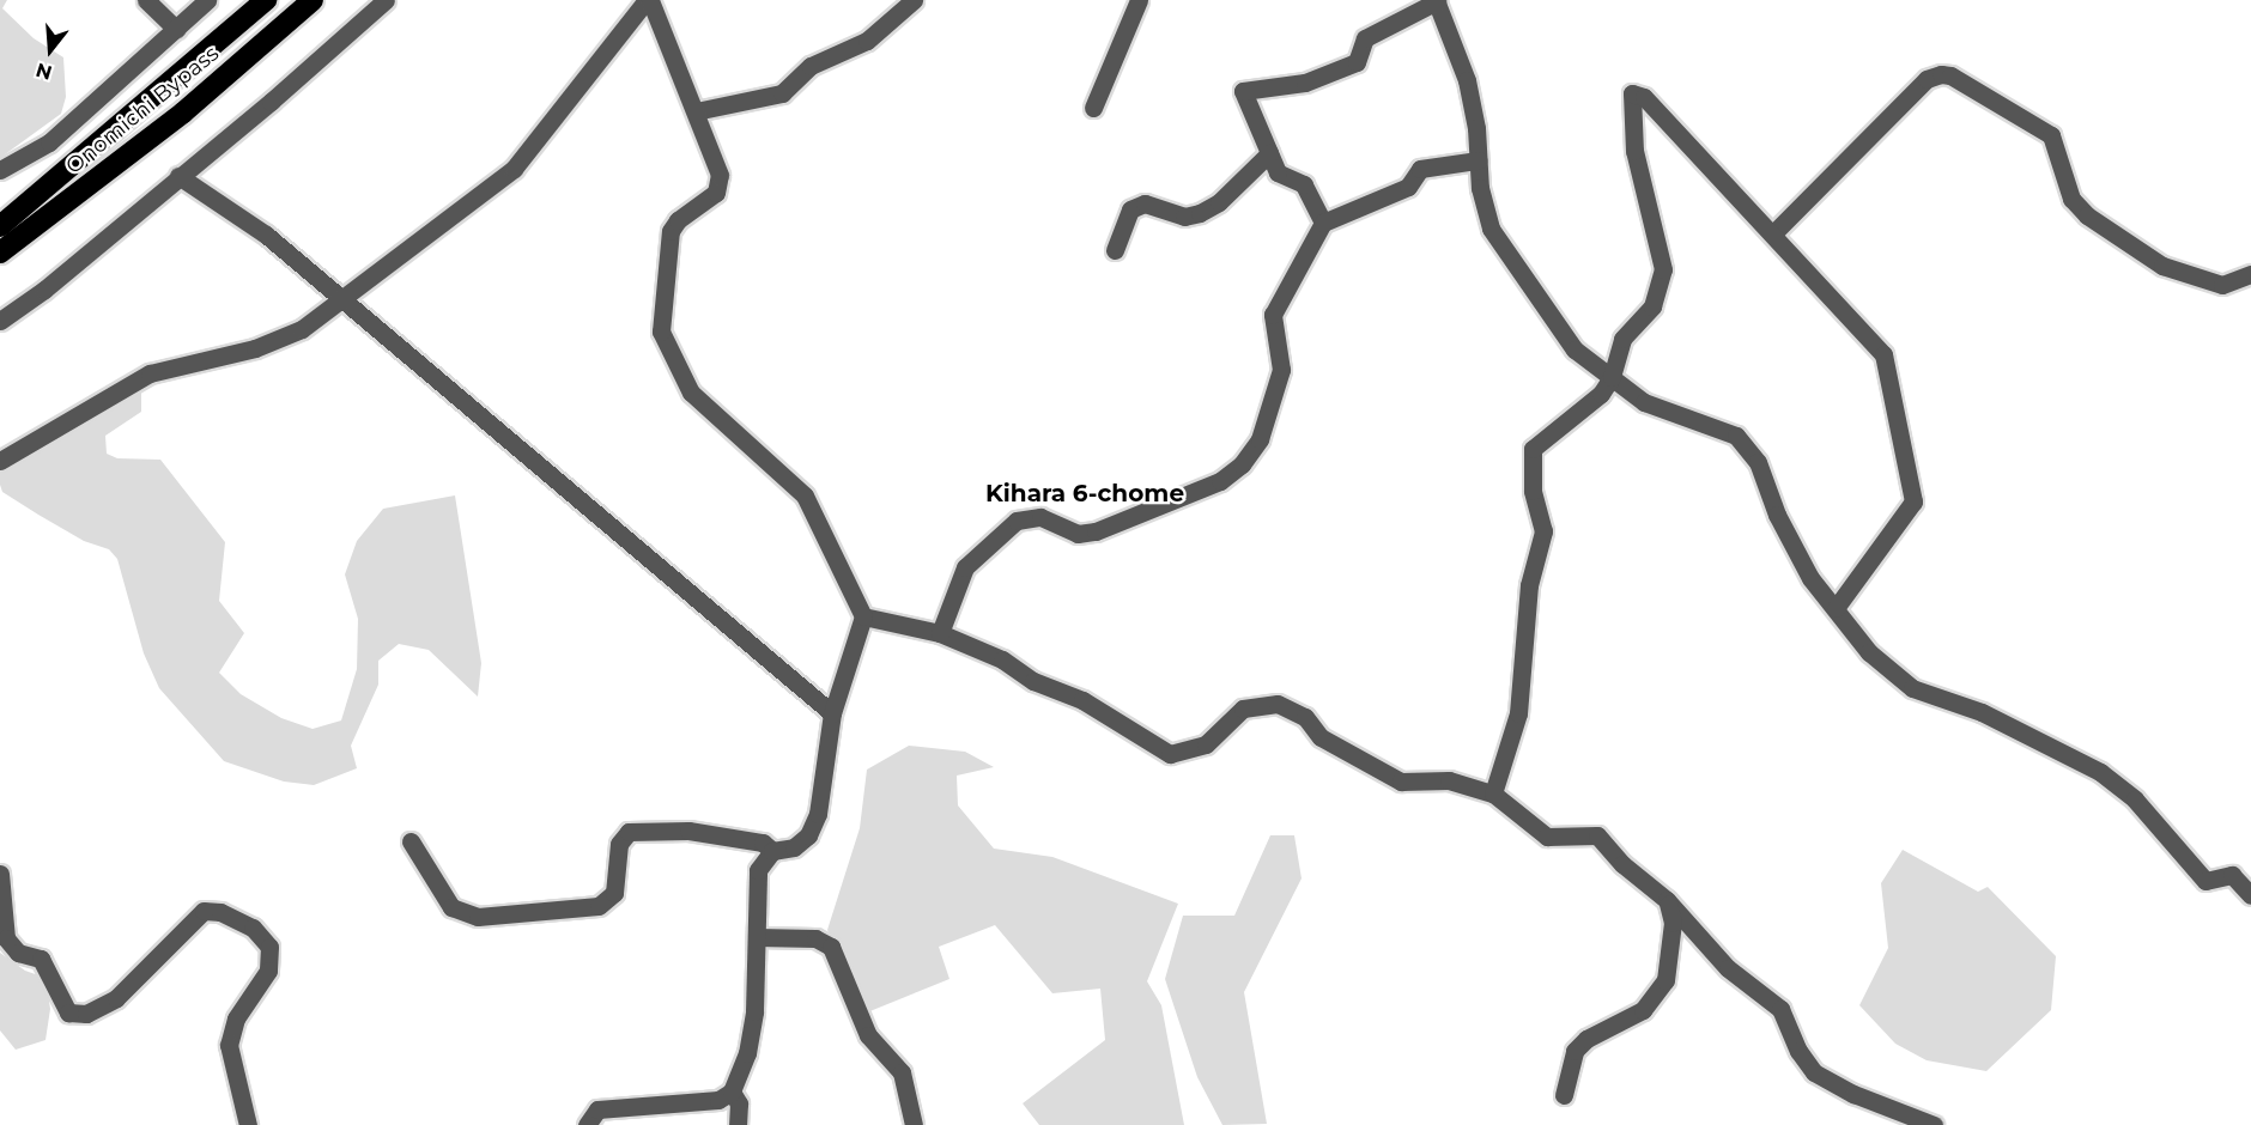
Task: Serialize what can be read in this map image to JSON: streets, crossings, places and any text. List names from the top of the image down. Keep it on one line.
{"streets":{"highway":["Onomichi Bypass"]},"districts":["Kihara 6-chome"],"north":"bottom"}
